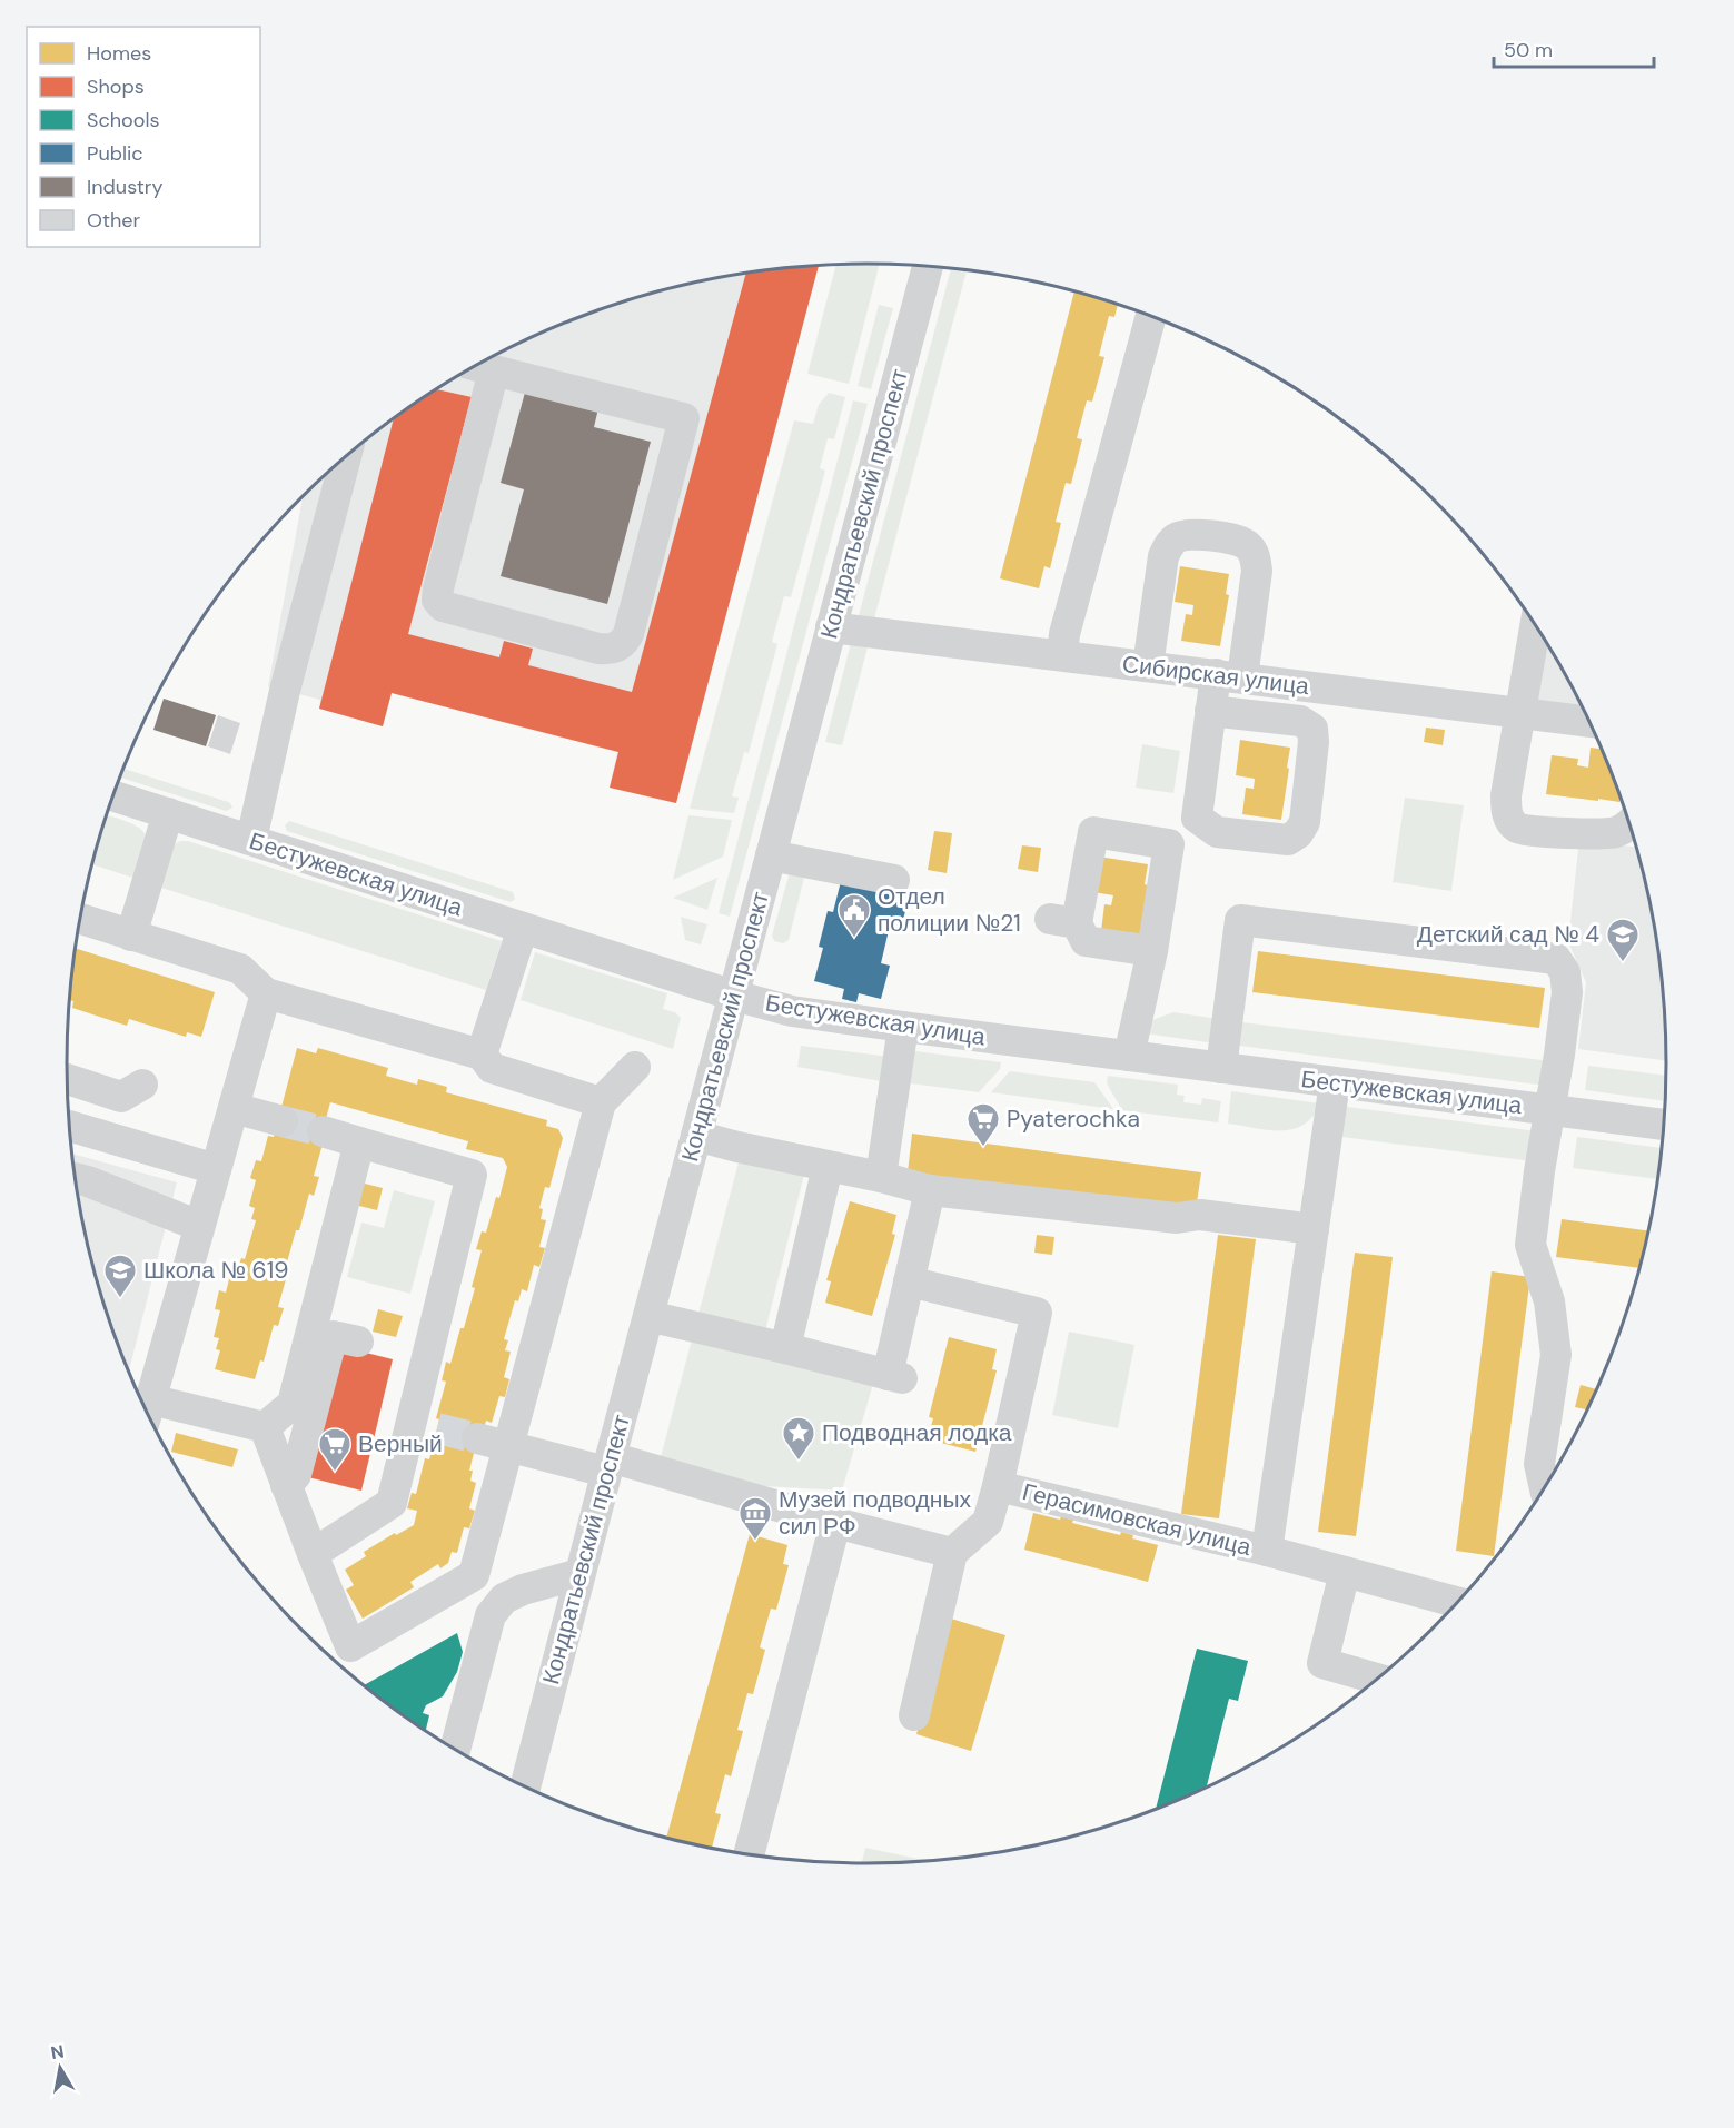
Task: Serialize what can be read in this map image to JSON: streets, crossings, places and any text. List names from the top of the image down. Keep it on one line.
{"streets":{"street":["Кондратьевский проспект","Сибирская улица","Бестужевская улица","Герасимовская улица"]},"crossings":[["Кондратьевский проспект","Сибирская улица"],["Кондратьевский проспект","Бестужевская улица"]],"places":{"public building":["Отдел полиции №21"],"school or university":["Детский сад № 4","Школа № 619"],"supermarket":["Pyaterochka","Верный"],"place":["Подводная лодка"],"museum":["Музей подводных сил РФ"]},"legend":["Homes","Shops","Schools","Public","Industry","Other"],"scale_bar":"50 m","north":"top"}
